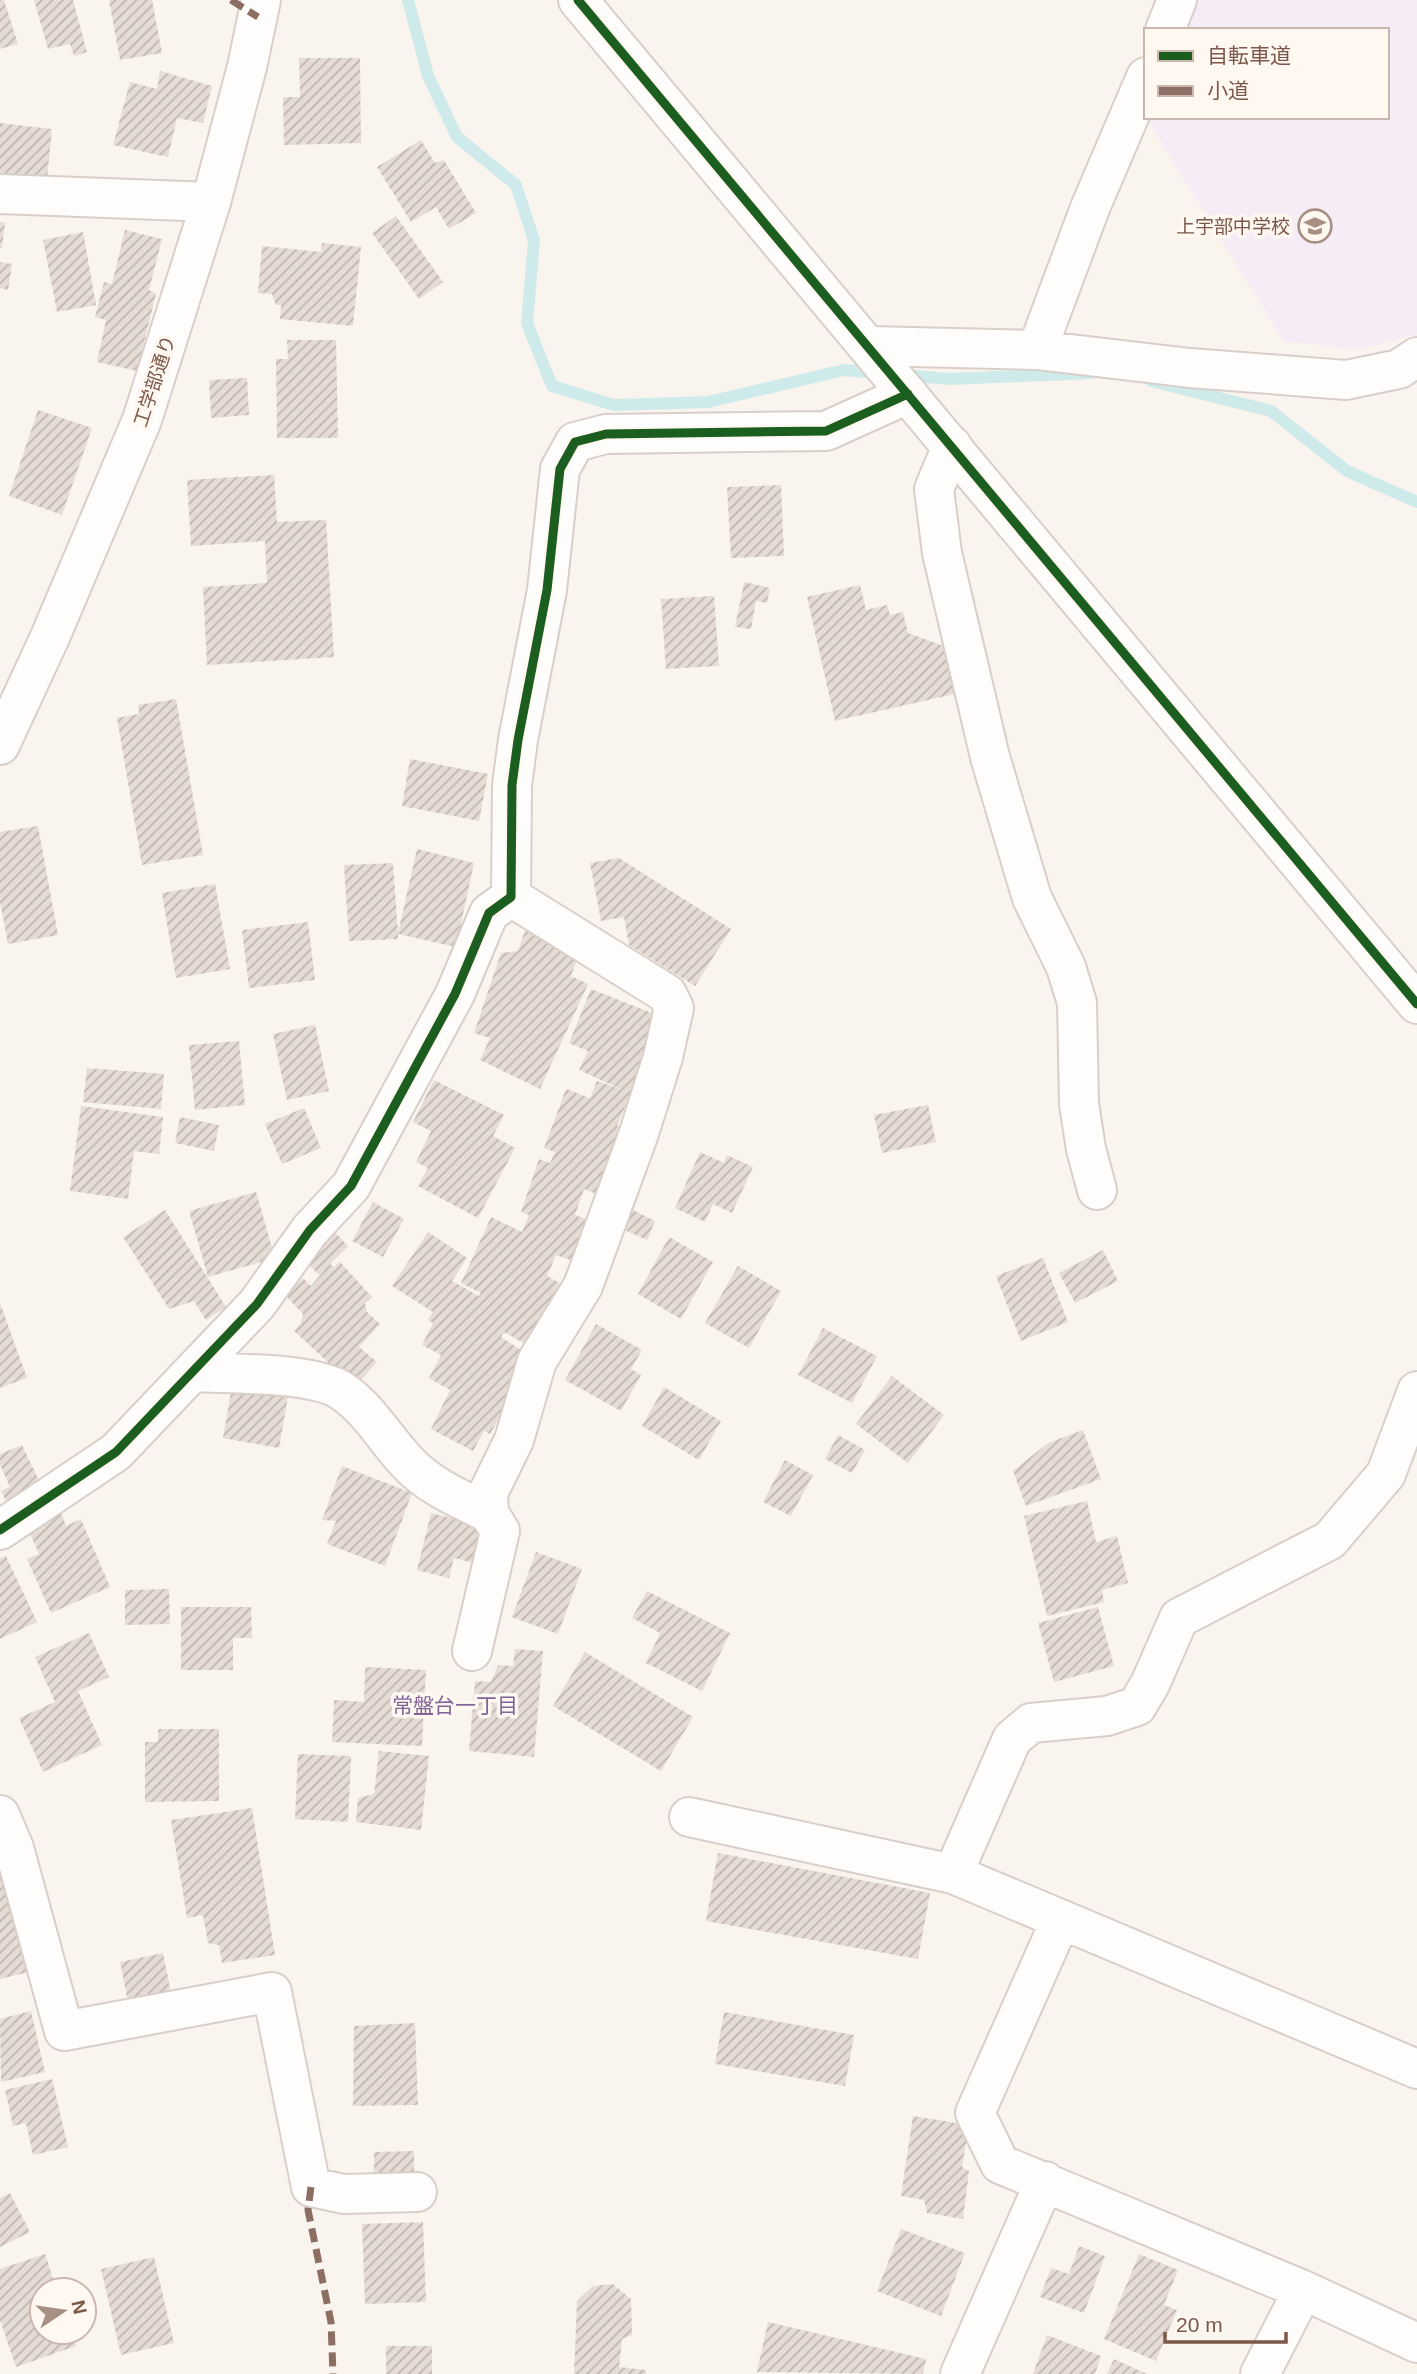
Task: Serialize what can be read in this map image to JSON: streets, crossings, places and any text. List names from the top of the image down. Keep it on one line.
{"streets":{"street":["工学部通り"]},"districts":["常盤台一丁目"],"places":{"school or university":["上宇部中学校"]},"legend":["自転車道","小道"],"scale_bar":"20 m","north":"right"}
